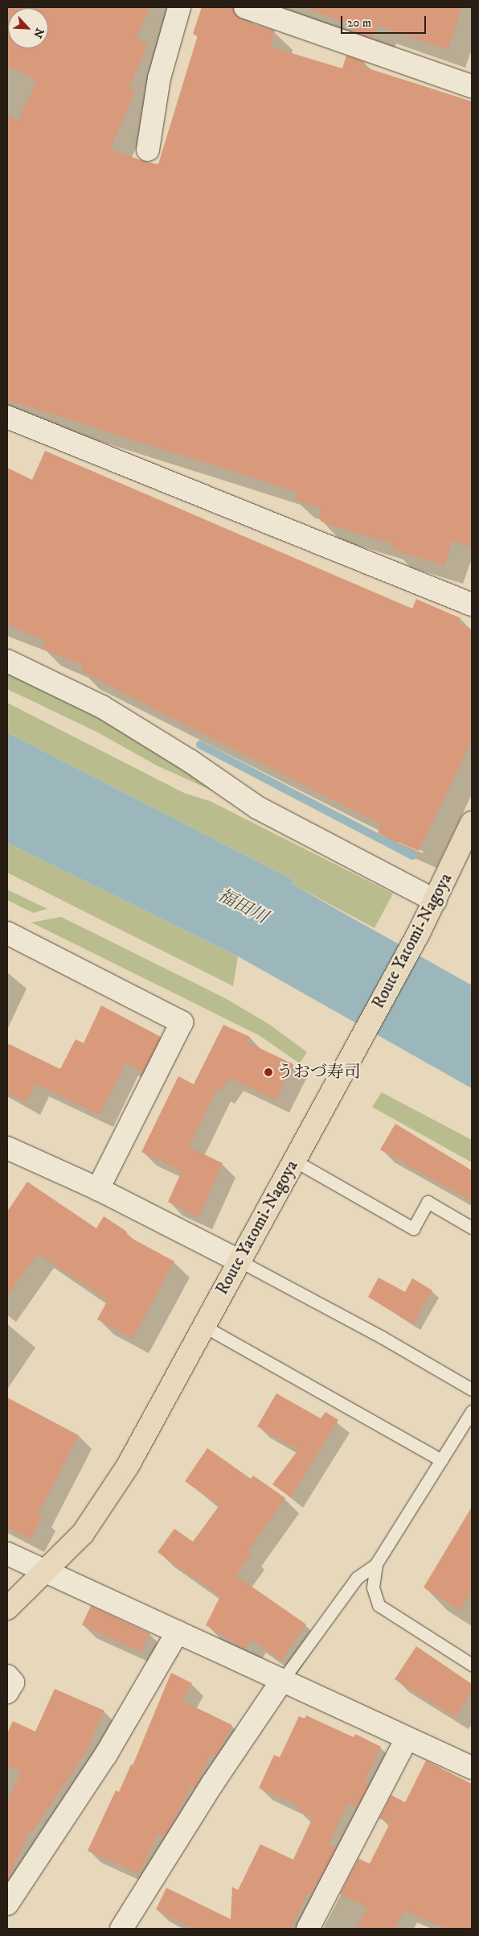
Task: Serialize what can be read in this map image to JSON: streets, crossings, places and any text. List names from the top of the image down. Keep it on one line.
{"streets":{"main road":["Route Yatomi-Nagoya"]},"water":["福田川"],"places":["うおづ寿司"],"scale_bar":"20 m","north":"bottom right"}
